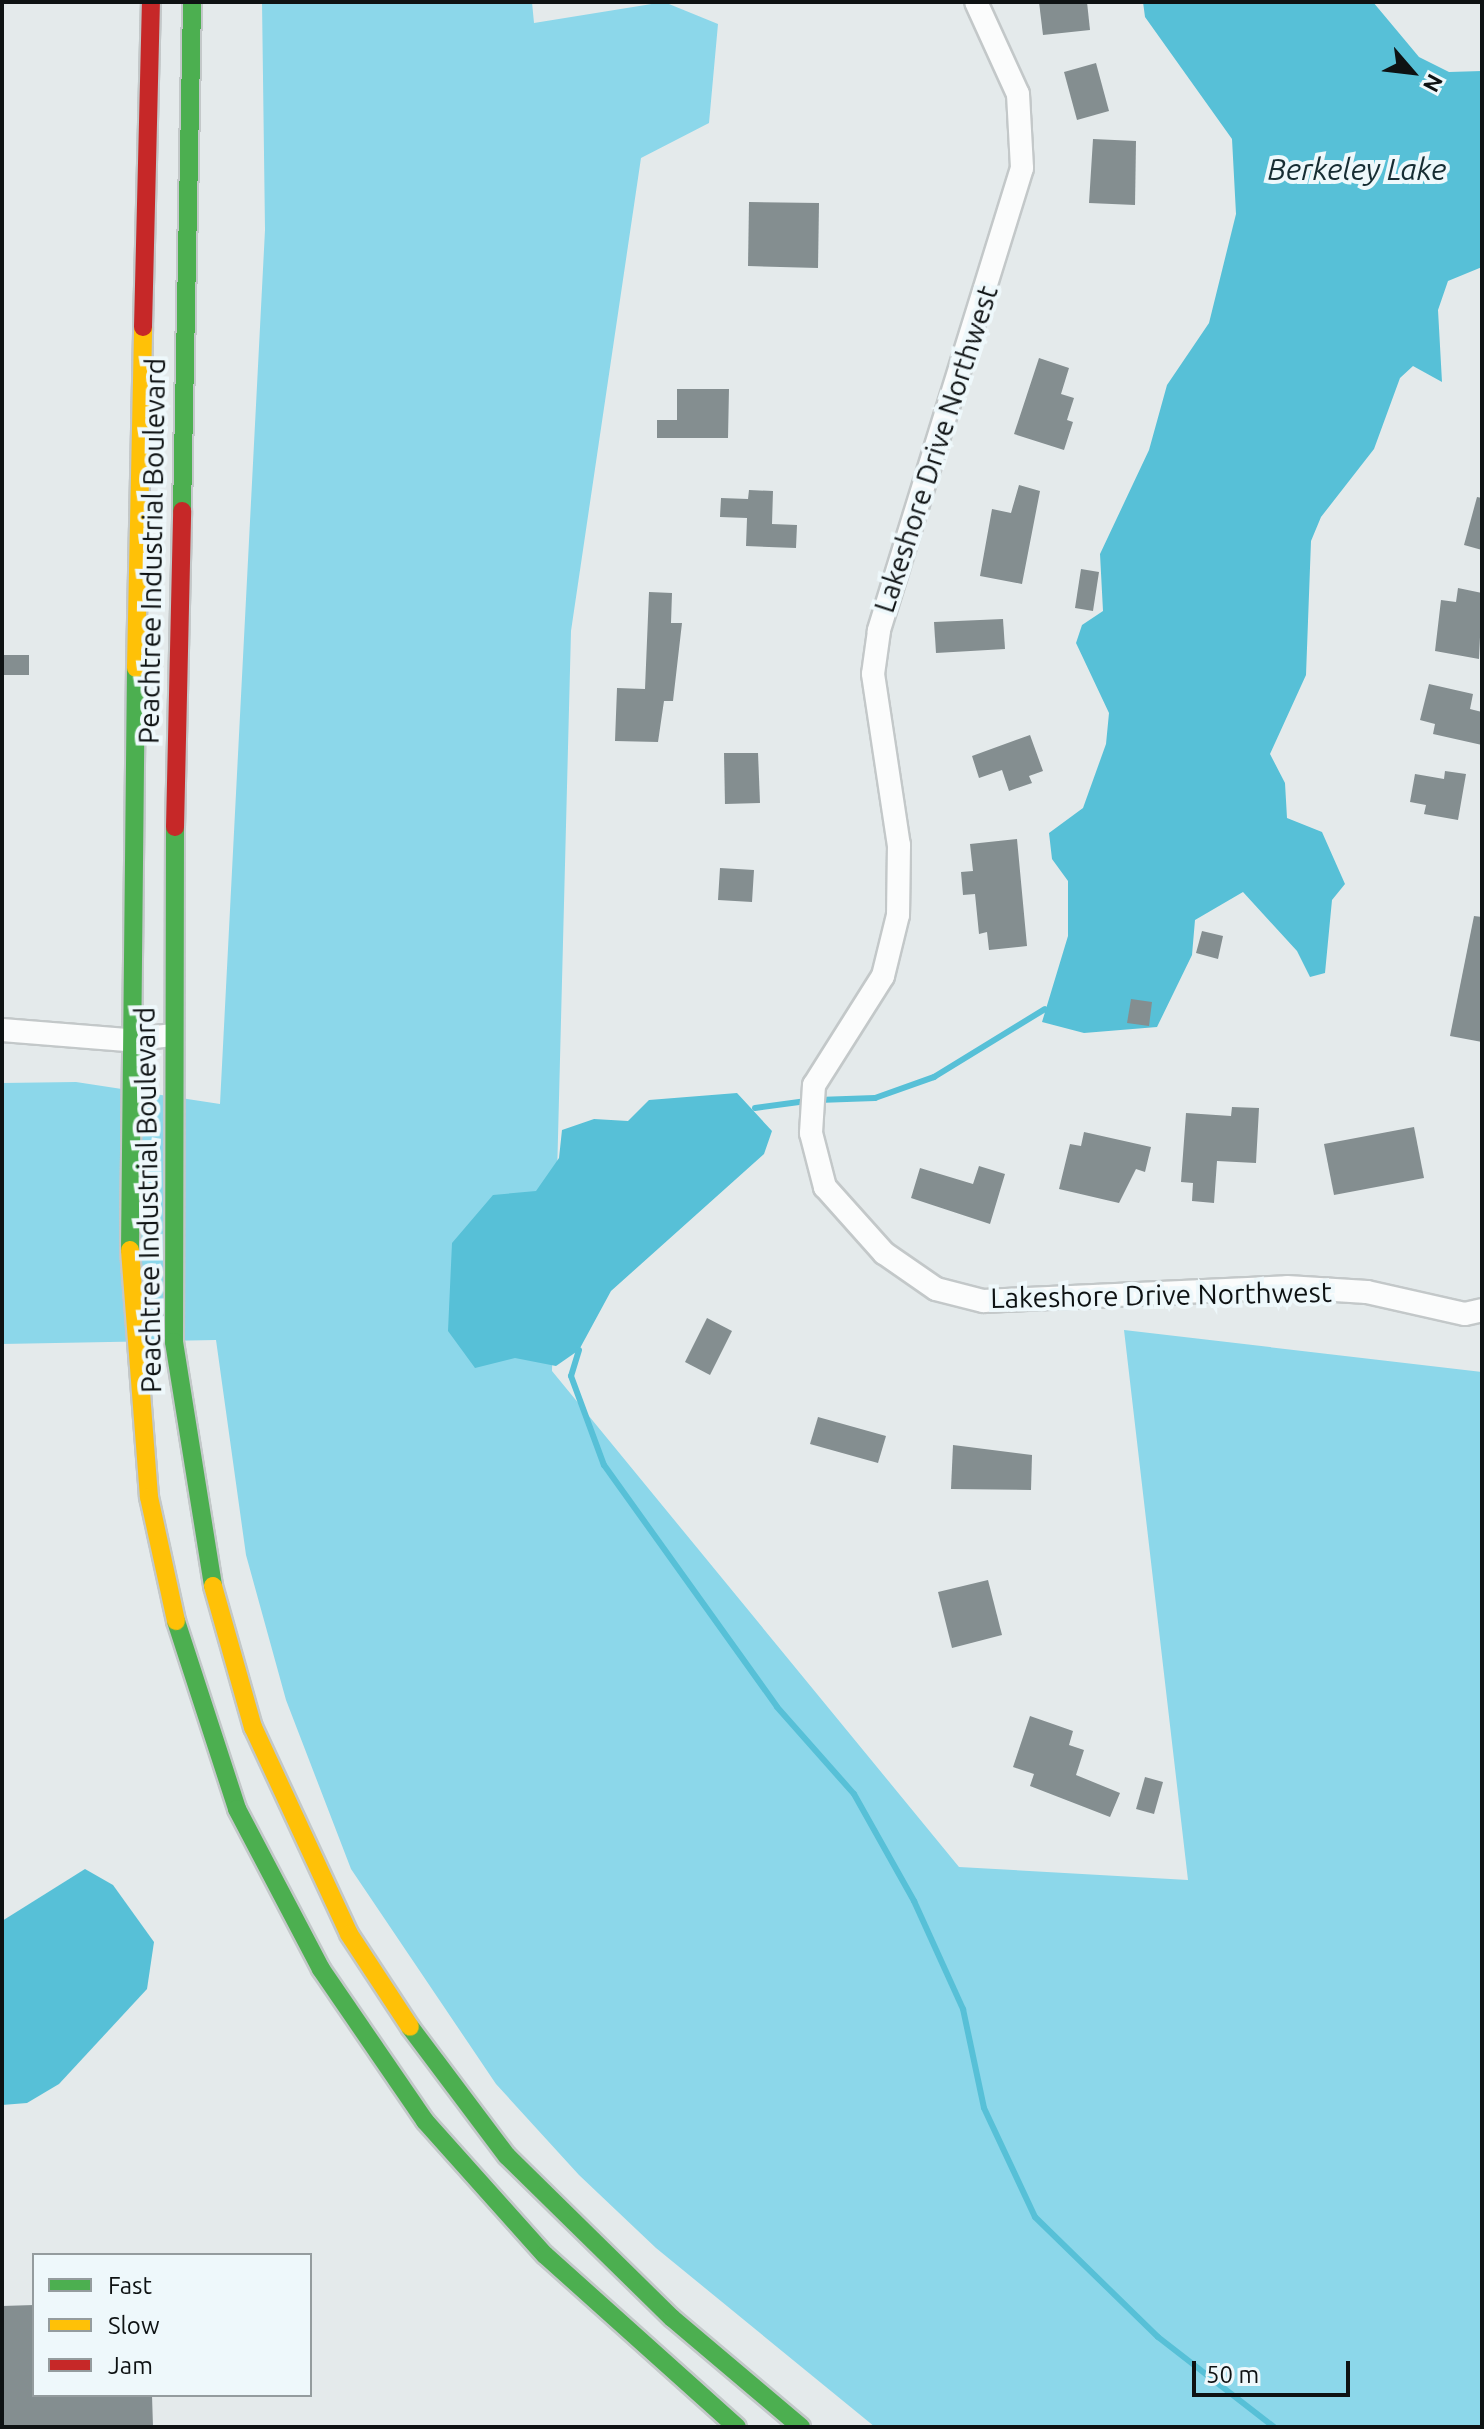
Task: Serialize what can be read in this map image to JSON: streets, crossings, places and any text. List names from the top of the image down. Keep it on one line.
{"streets":{"highway":["Peachtree Industrial Boulevard"],"street":["Lakeshore Drive Northwest"]},"water":["Berkeley Lake"],"legend":["Fast","Slow","Jam"],"scale_bar":"50 m","north":"bottom right"}
